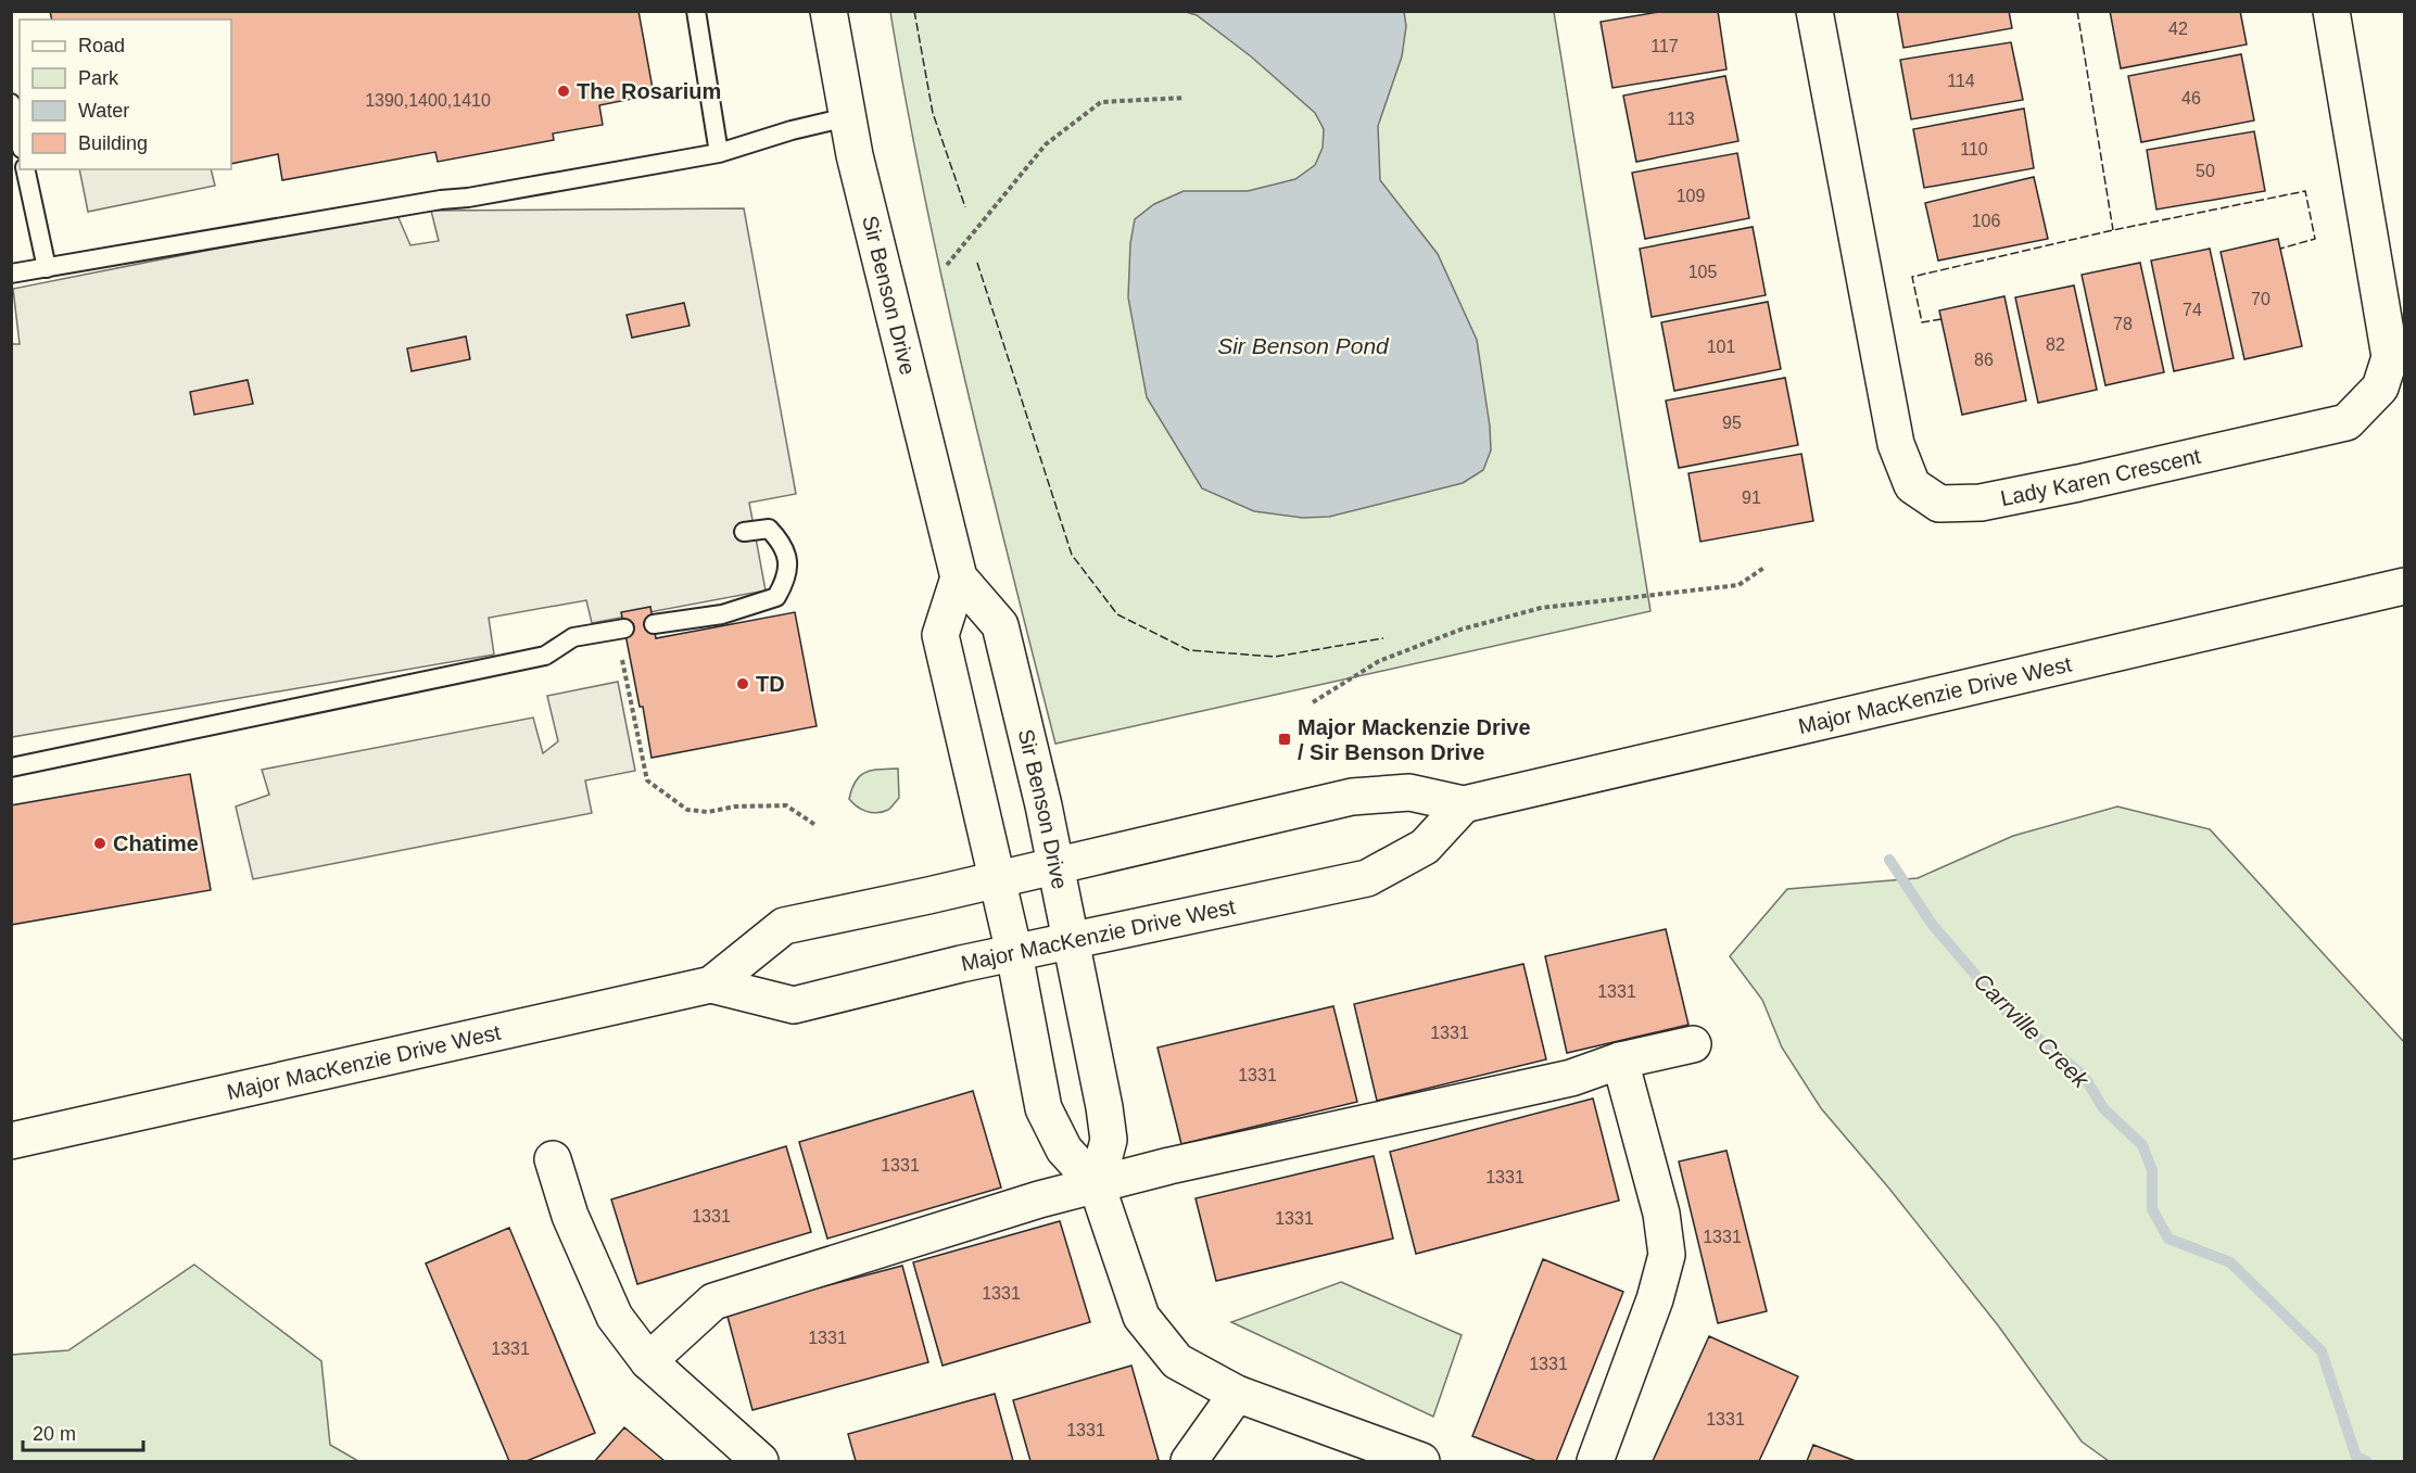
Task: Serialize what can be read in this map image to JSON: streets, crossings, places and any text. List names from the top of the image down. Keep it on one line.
{"streets":{"street":["Sir Benson Drive","Lady Karen Crescent","Major MacKenzie Drive West"]},"crossings":[["Sir Benson Drive","Major MacKenzie Drive West"]],"water":["Sir Benson Pond","Carrville Creek"],"places":{"other":["The Rosarium","TD","Chatime"],"transit":["Major Mackenzie Drive / Sir Benson Drive"]},"house_numbers":["42","117","114","46","1390,1400,1410","113","110","50","109","106","105","70","74","78","82","101","86","95","91","1331","1331","1331","1331","1331","1331","1331","1331","1331","1331","1331","1331","1331","1331"],"legend":["Road","Park","Water","Building"],"scale_bar":"20 m"}
